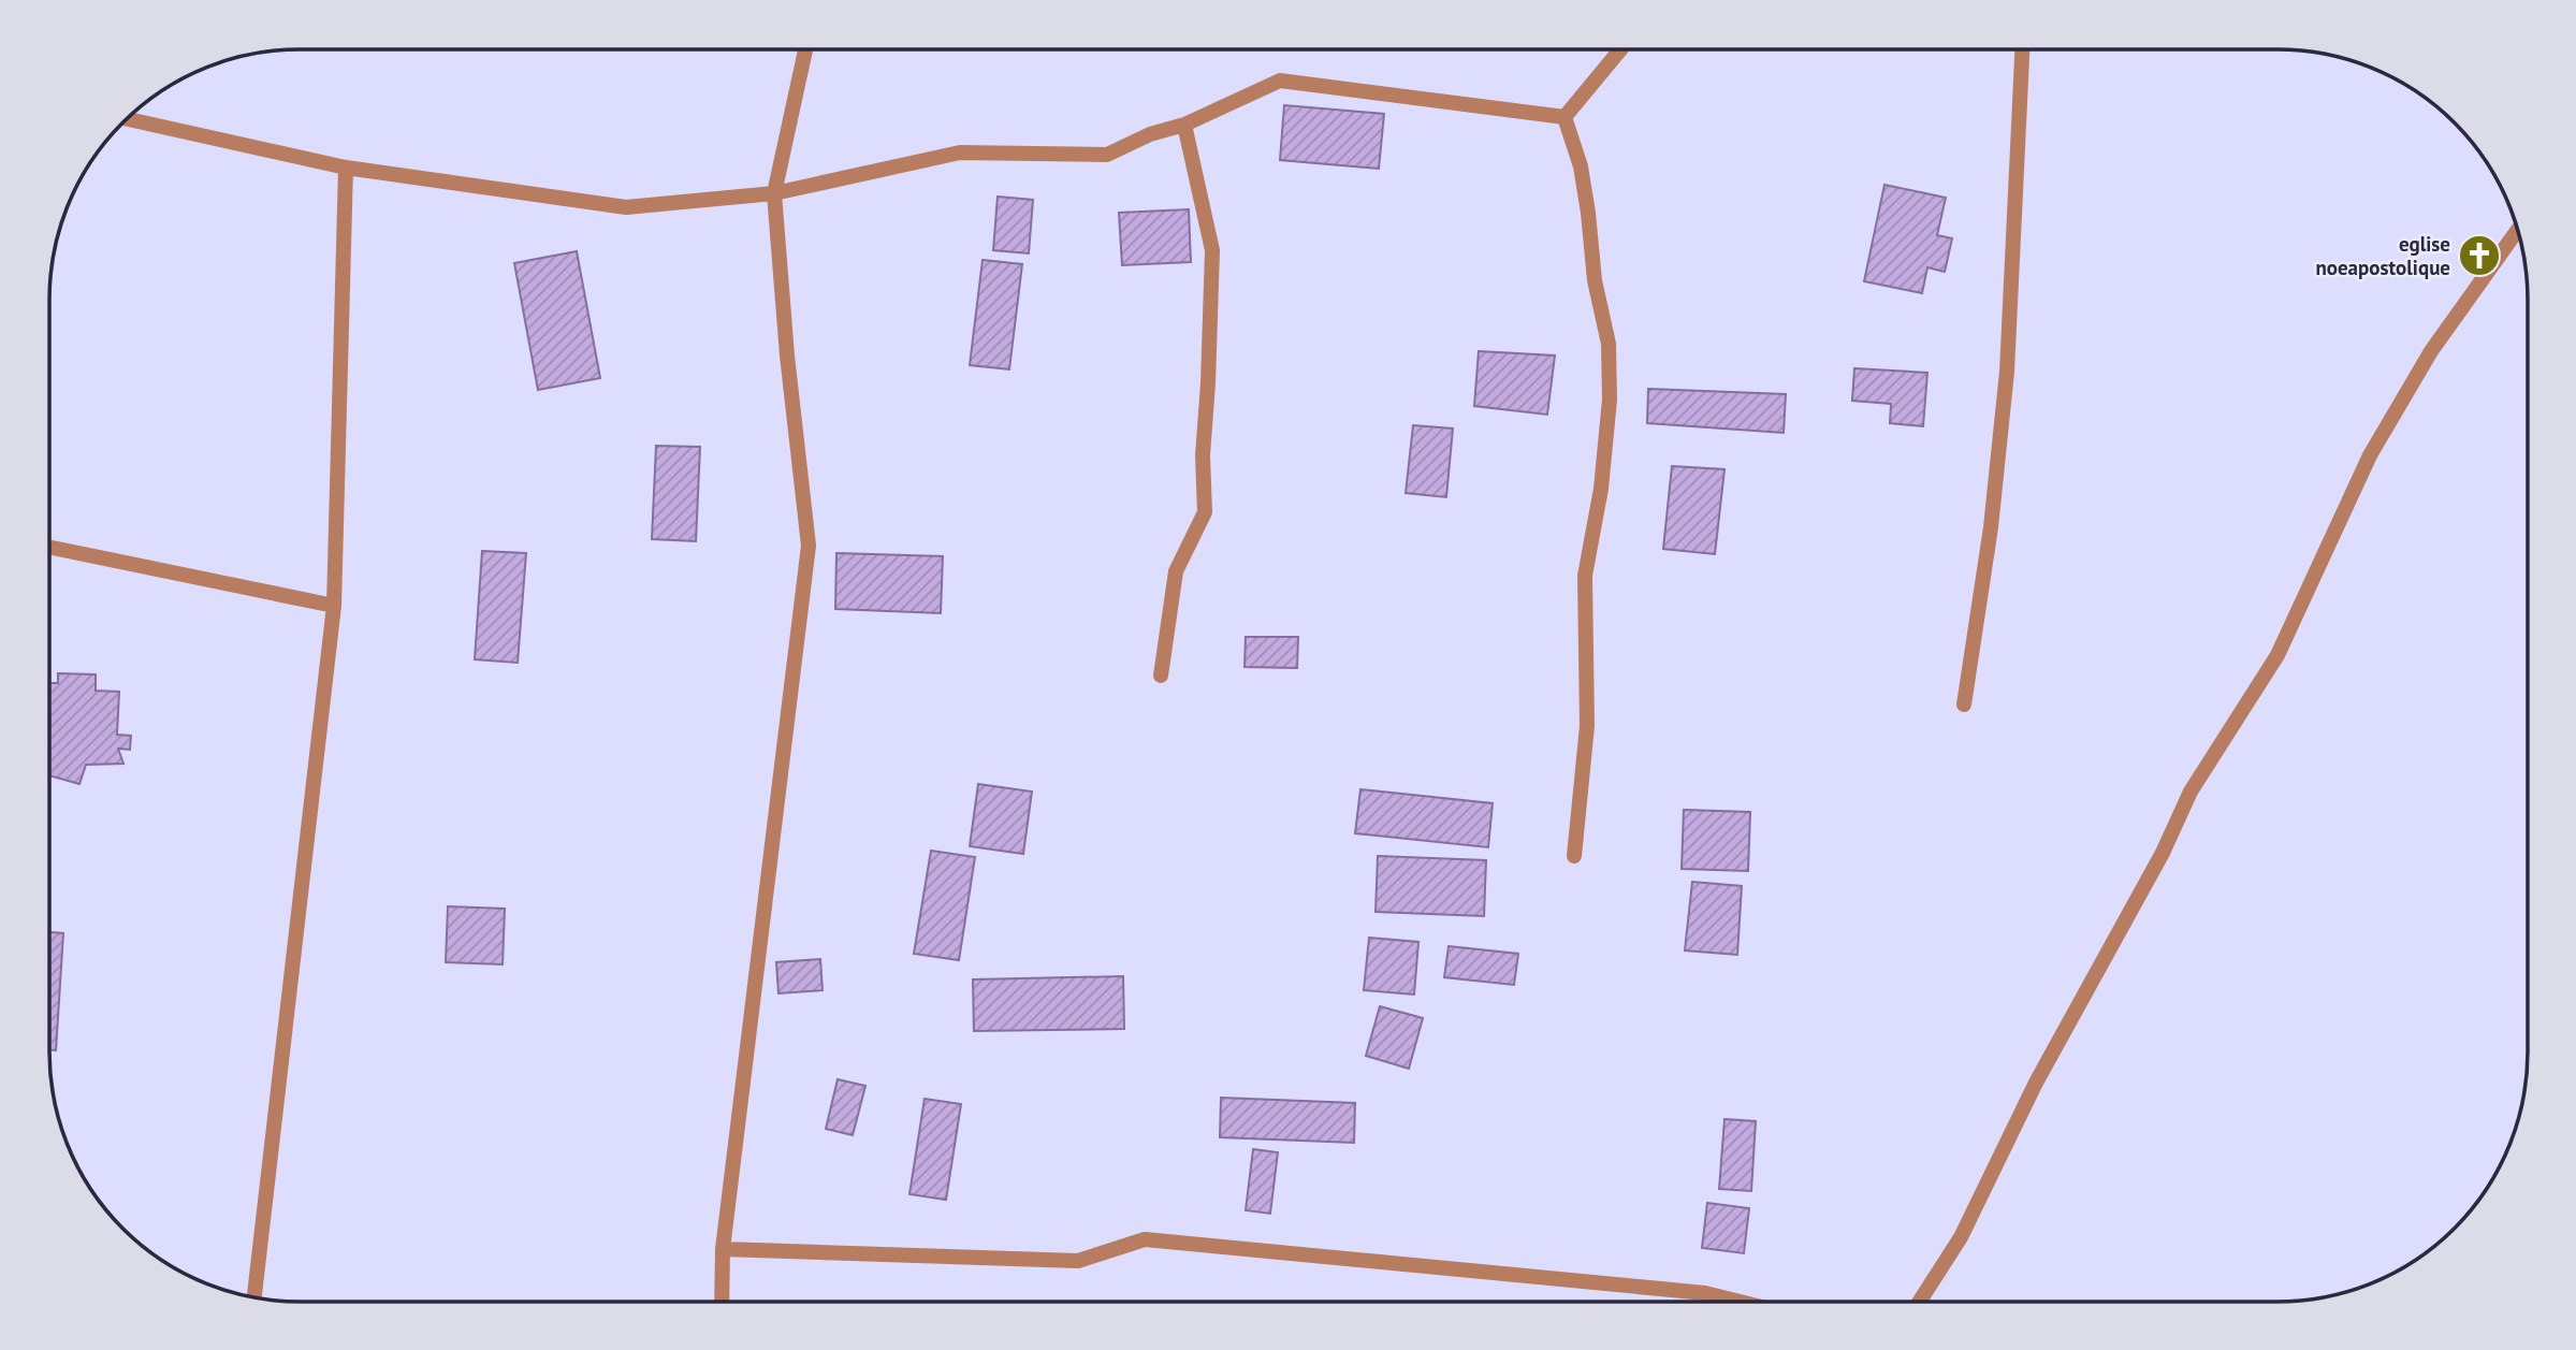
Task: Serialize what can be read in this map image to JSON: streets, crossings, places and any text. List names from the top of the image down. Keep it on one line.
{"places":{"church":["eglise noeapostolique"]}}
